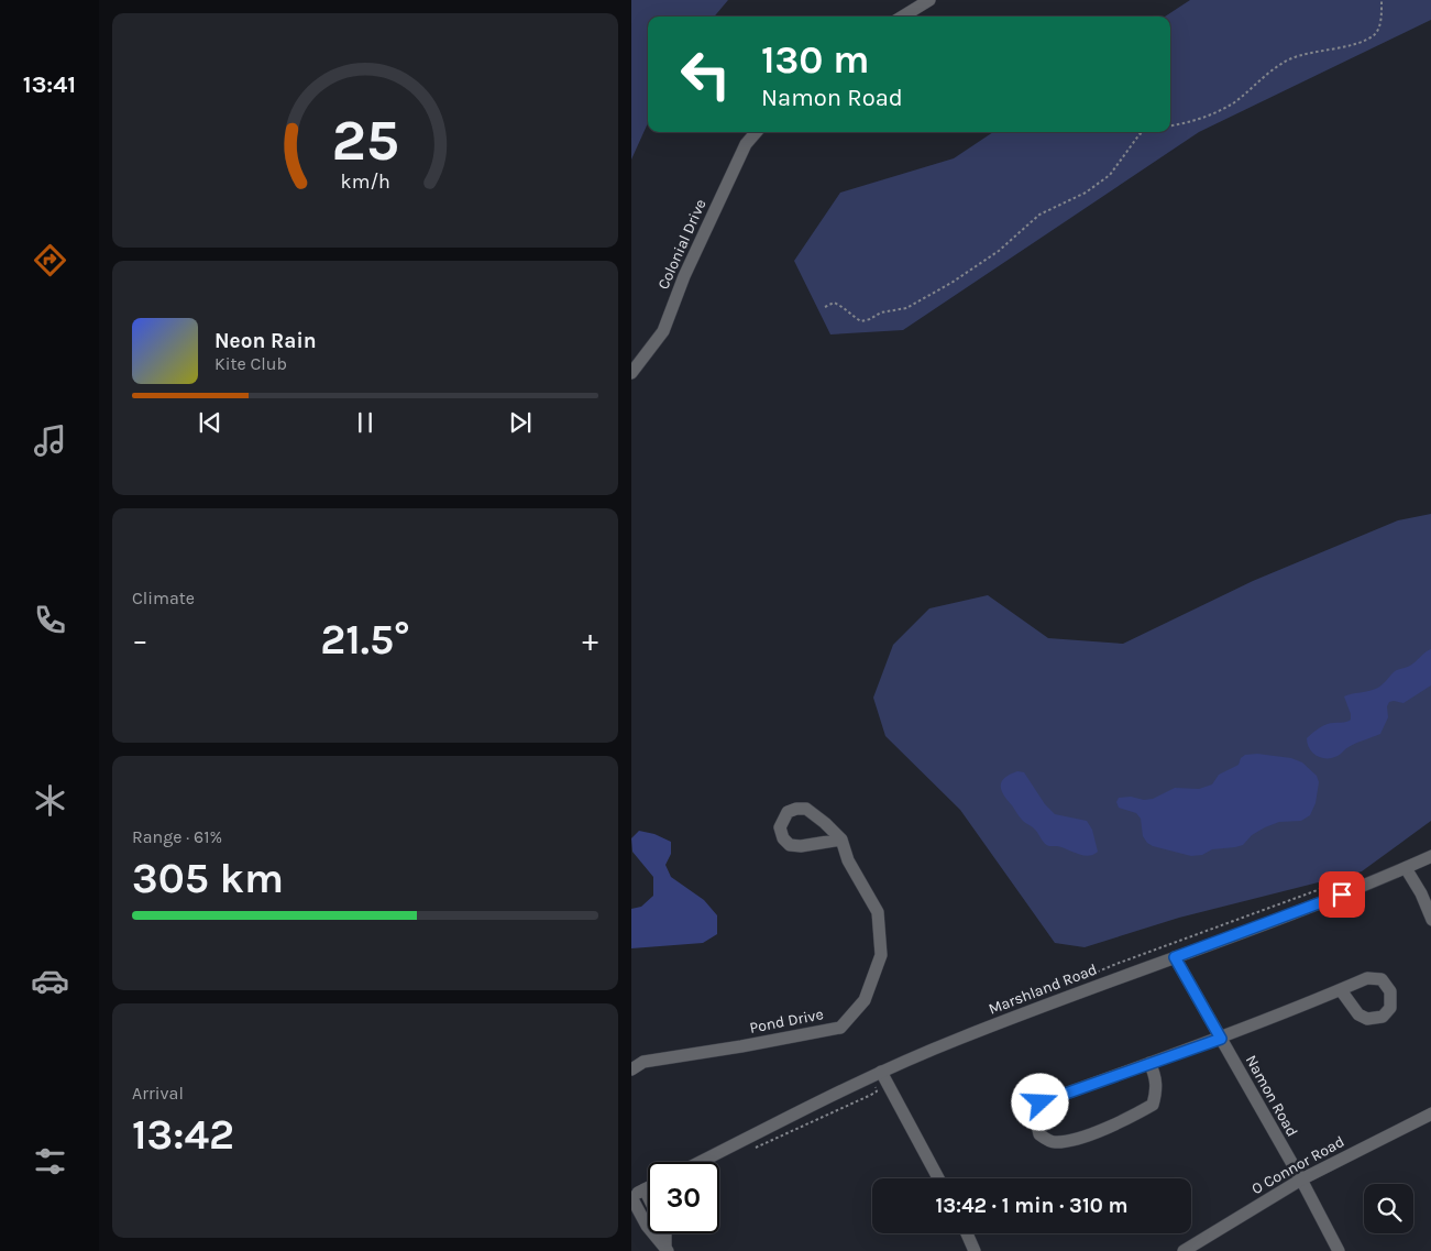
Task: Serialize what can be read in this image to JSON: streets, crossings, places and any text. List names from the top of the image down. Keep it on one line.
{"streets":{"street":["Colonial Drive","Marshland Road","Pond Drive","Namon Road","O Connor Road"]},"crossings":[["Marshland Road","Namon Road"],["Namon Road","O Connor Road"]],"page":{"tabs":"13:41","turn":["130 m","Namon Road"],"song":["Neon Rain","Kite Club"],"tile":["Climate",["Range · 61%","305 km"],["Arrival","13:42"]],"heat":["−","21.5°","+"],"limit":"30","trip":"13:42 · 1 min · 310 m","gauge":["25","km/h"]}}
